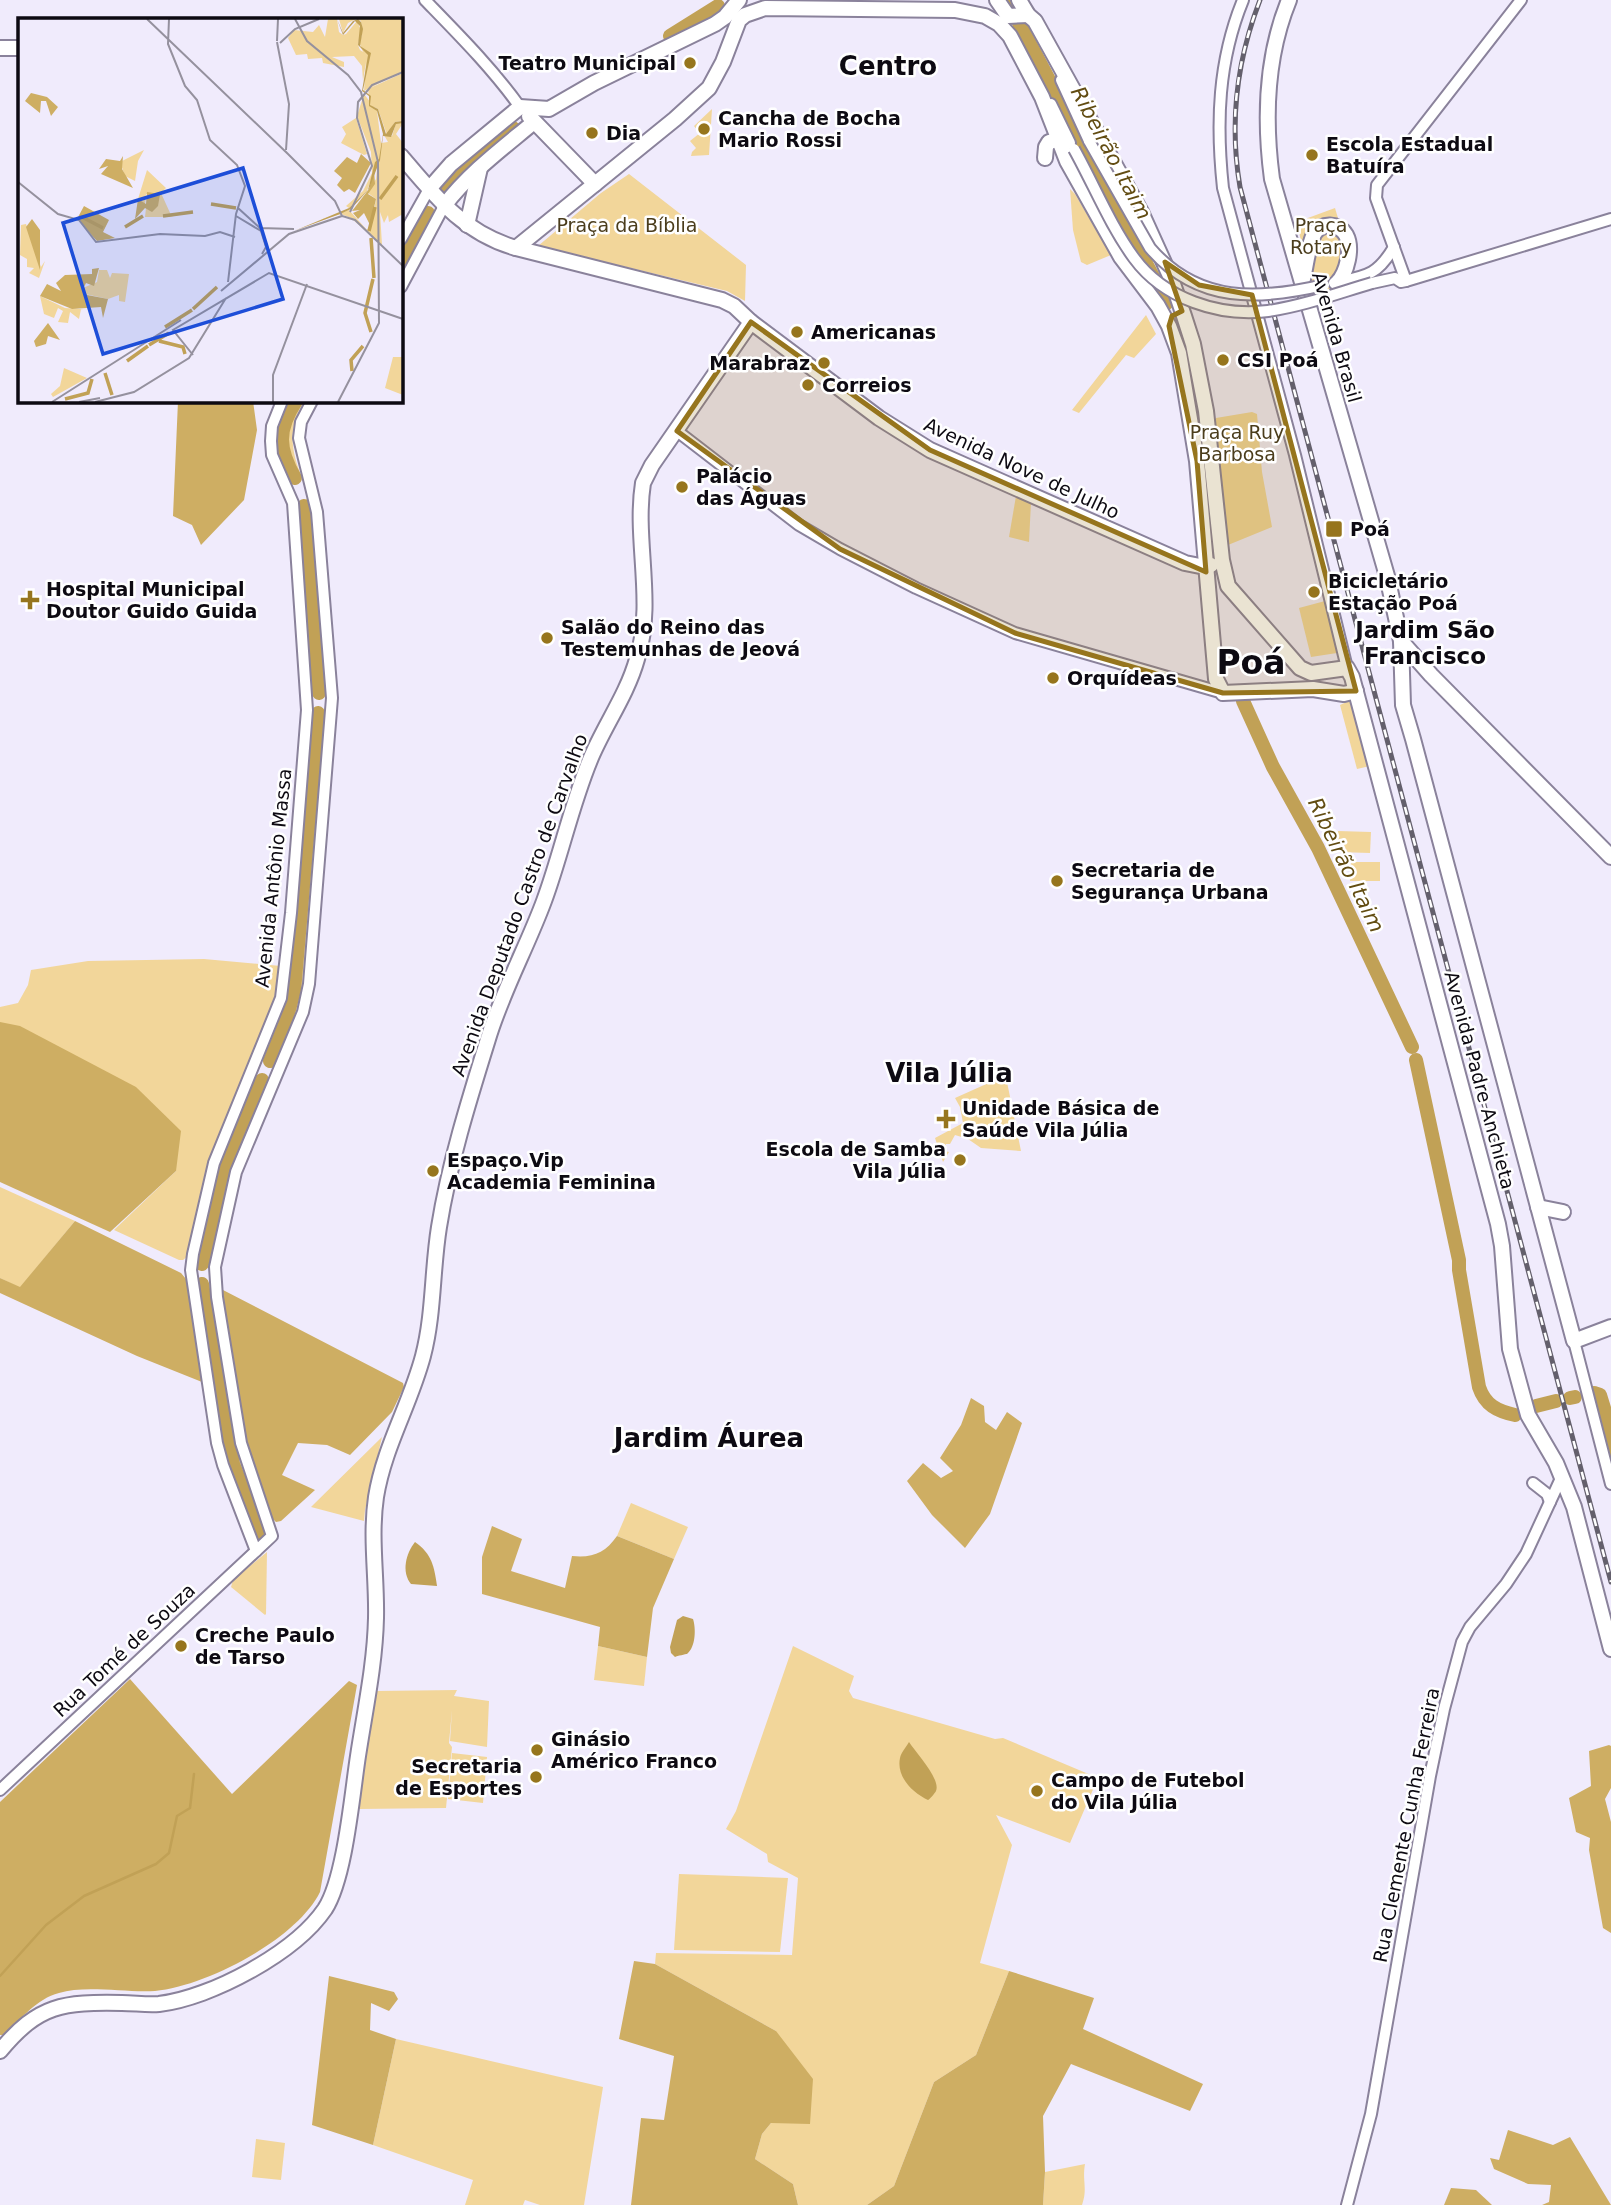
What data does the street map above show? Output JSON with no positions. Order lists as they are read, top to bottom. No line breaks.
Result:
{"streets":{"main road":["Avenida Brasil","Avenida Nove de Julho","Avenida Deputado Castro de Carvalho","Avenida Padre Anchieta"],"street":["Avenida Antônio Massa","Rua Tomé de Souza","Rua Clemente Cunha Ferreira"]},"crossings":[["Avenida Nove de Julho","Avenida Deputado Castro de Carvalho"],["Avenida Antônio Massa","Rua Tomé de Souza"],["Avenida Padre Anchieta","Rua Clemente Cunha Ferreira"]],"districts":["Centro","Jardim São Francisco","Poá","Vila Júlia","Jardim Áurea"],"water":["Ribeirão Itaim"],"parks":["Praça da Bíblia","Praça Rotary","Praça Ruy Barbosa"],"places":{"other":["Teatro Municipal","Cancha de Bocha Mario Rossi","Dia","Escola Estadual Batuíra","Americanas","CSI Poá","Marabraz","Correios","Palácio das Águas","Bicicletário Estação Poá","Salão do Reino das Testemunhas de Jeová","Orquídeas","Secretaria de Segurança Urbana","Escola de Samba Vila Júlia","Espaço.Vip Academia Feminina","Creche Paulo de Tarso","Ginásio Américo Franco","Secretaria de Esportes","Campo de Futebol do Vila Júlia"],"transit":["Poá"],"health":["Hospital Municipal Doutor Guido Guida","Unidade Básica de Saúde Vila Júlia"]}}
